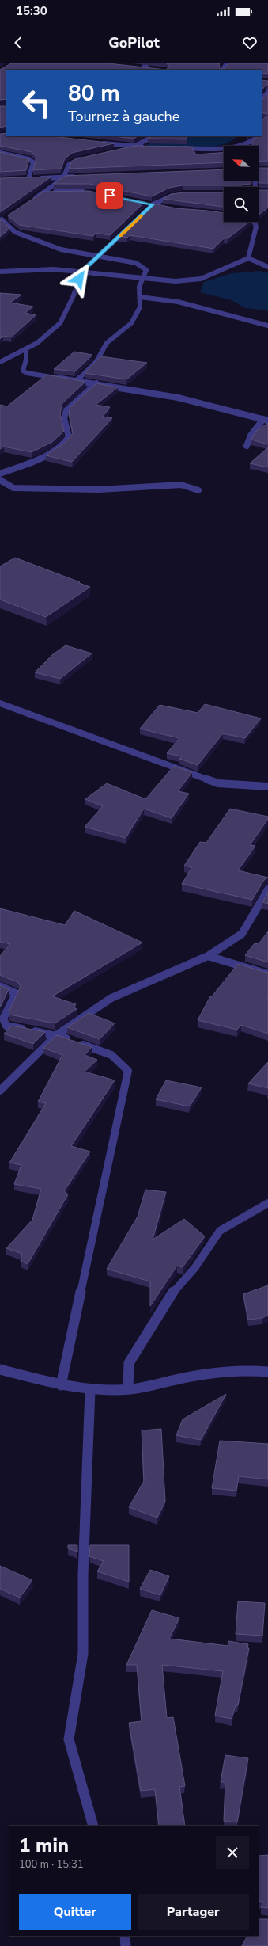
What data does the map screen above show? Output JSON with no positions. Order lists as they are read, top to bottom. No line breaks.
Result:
{"north":"top left","page":{"status":"15:30","header":"GoPilot","turn":["80 m","Tournez à gauche"],"heading":["1 min","100 m · 15:31"],"buttons":["Quitter","Partager"]}}
